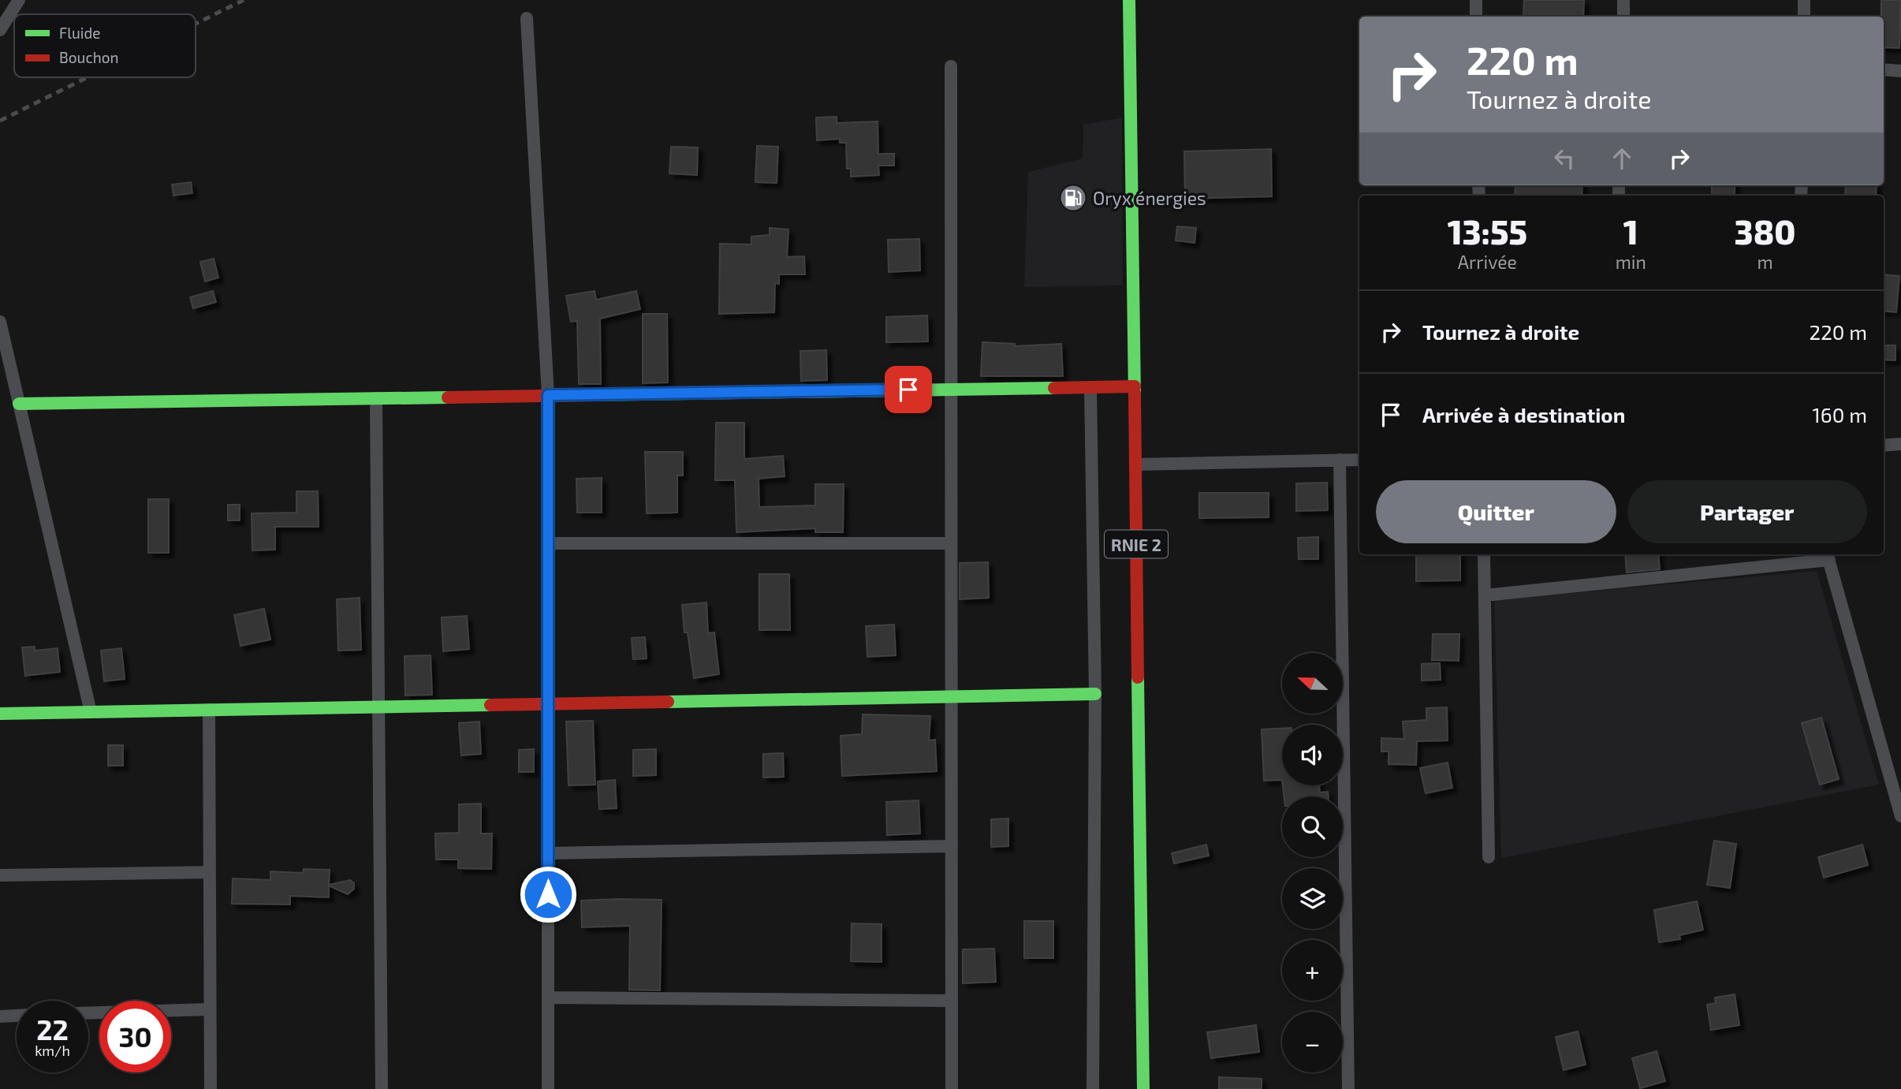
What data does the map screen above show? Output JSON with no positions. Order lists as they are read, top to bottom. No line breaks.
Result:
{"streets":{"street":["RNIE 2"]},"places":{"fuel station":["Oryx énergies"]},"legend":["Fluide","Bouchon"],"north":"left","page":{"turn":["220 m","Tournez à droite"],"eta":["13:55","Arrivée","1","min","380","m"],"list":[{"name":"Tournez à droite","value":"220 m"},{"name":"Arrivée à destination","value":"160 m"}],"buttons":["Quitter","Partager"],"map_buttons":["+","−"],"speed":"22 km/h","limit":"30"}}
